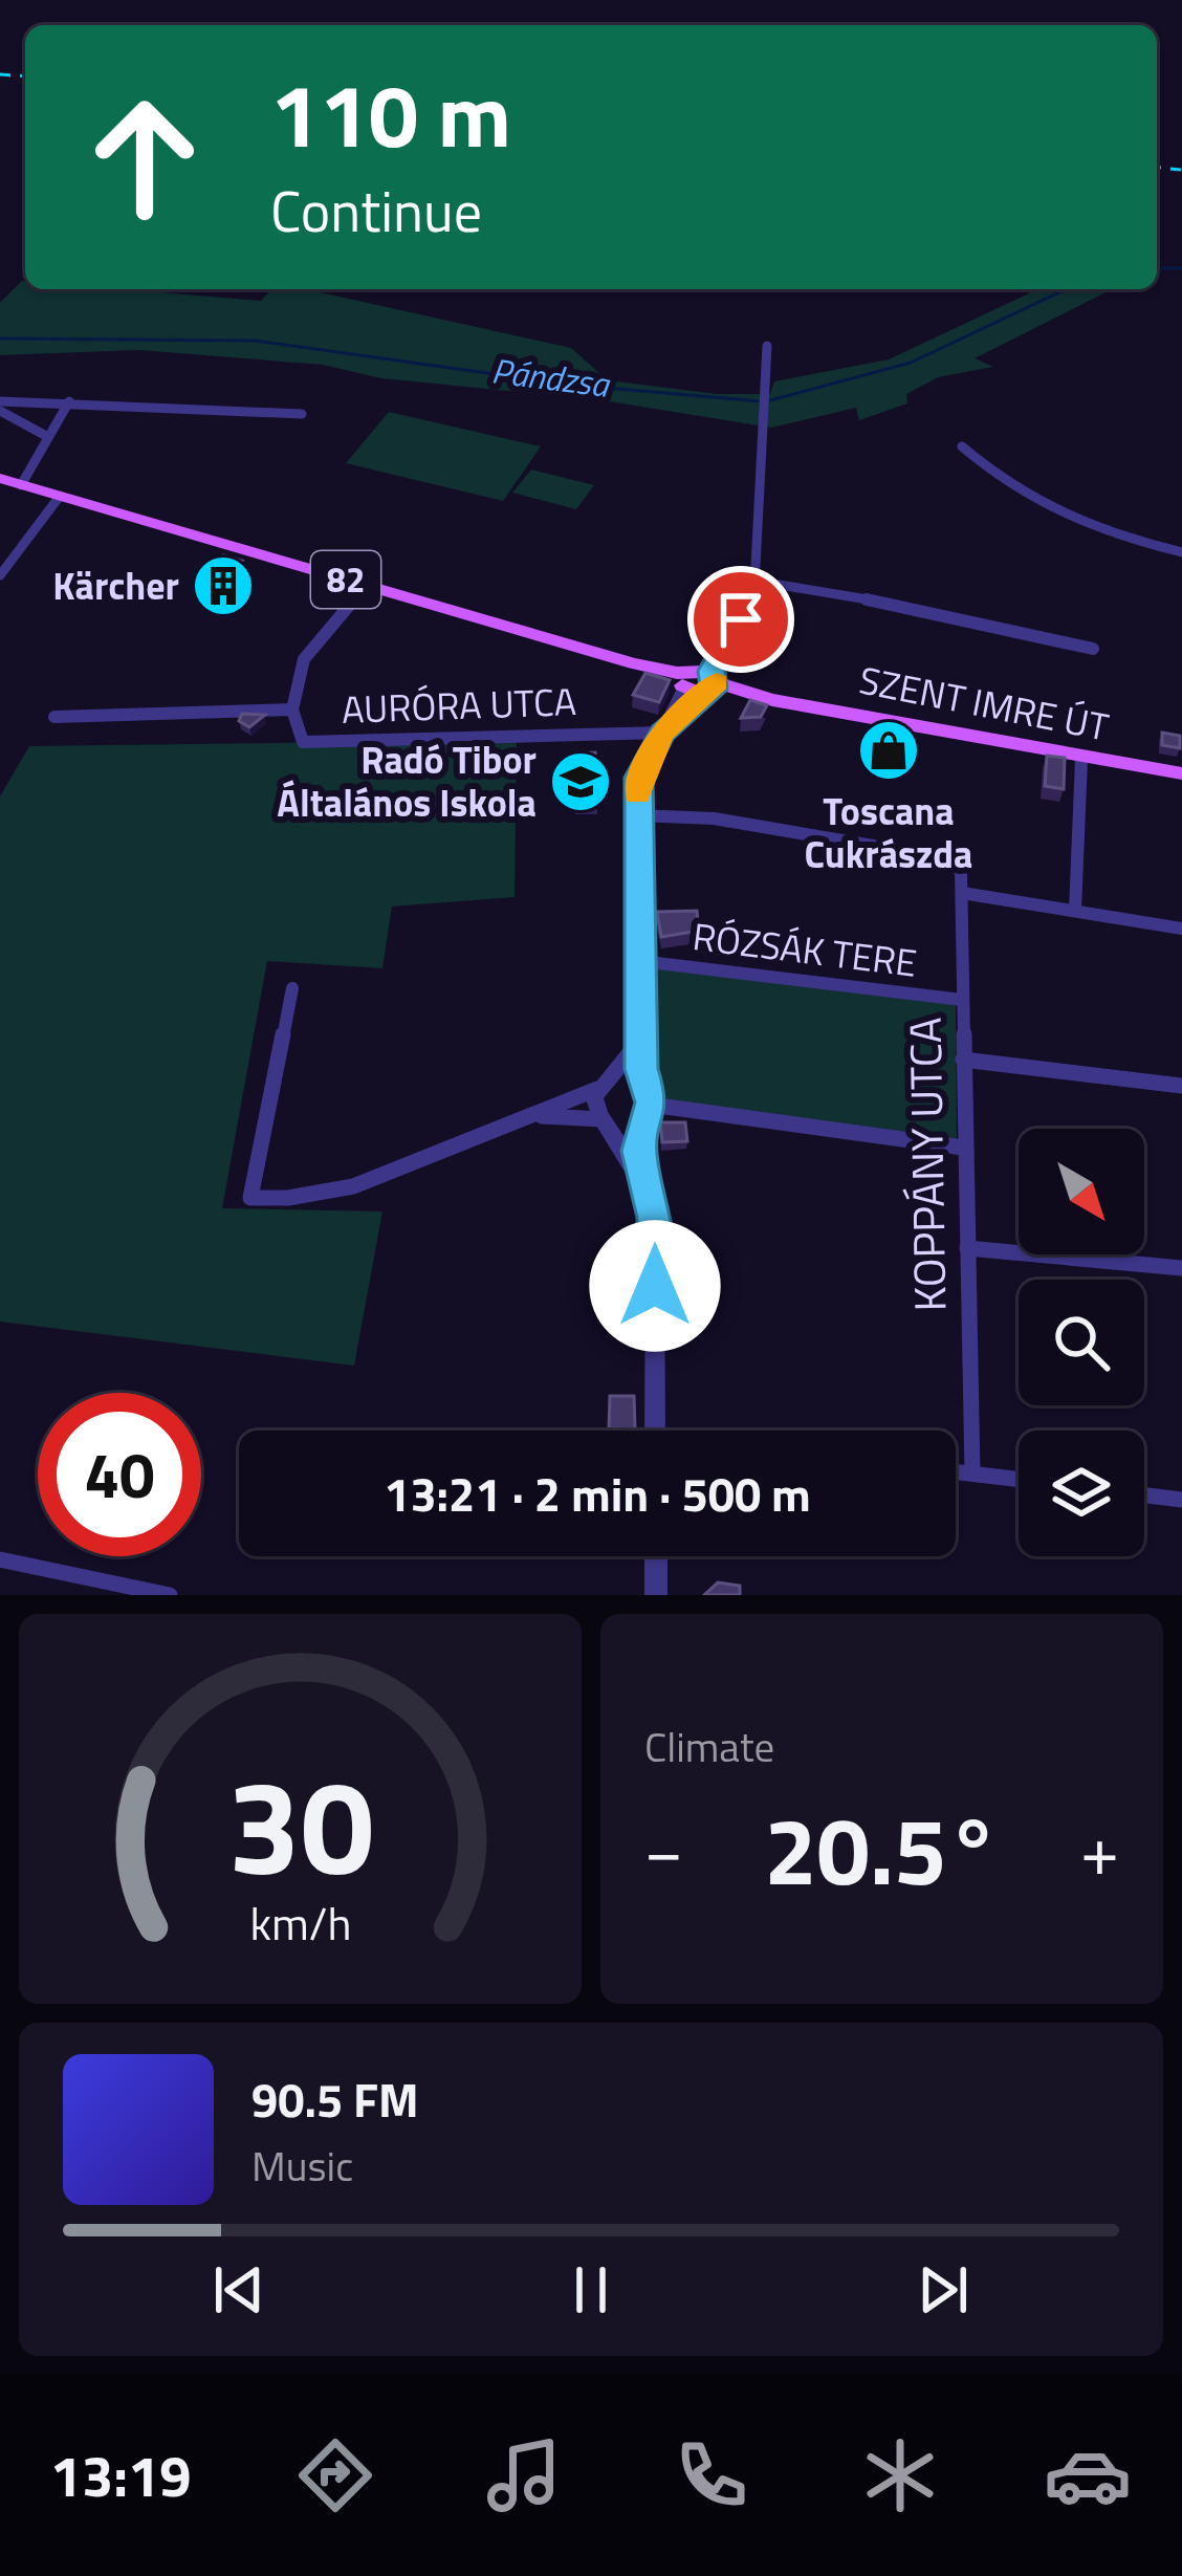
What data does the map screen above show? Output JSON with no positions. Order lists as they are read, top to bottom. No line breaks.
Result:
{"streets":{"main road":["82","SZENT IMRE ÚT"],"street":["AURÓRA UTCA","RÓZSÁK TERE","KOPPÁNY UTCA"]},"crossings":[["RÓZSÁK TERE","KOPPÁNY UTCA"]],"water":["Pándzsa"],"places":{"building":["Kärcher"],"shop":["Toscana Cukrászda"],"school or university":["Radó Tibor Általános Iskola"]},"north":"bottom right","page":{"turn":["110 m","Continue"],"limit":"40","trip":"13:21 · 2 min · 500 m","tile":"Climate","heat":["−","20.5°","+"],"song":["90.5 FM","Music"],"tabs":"13:19","gauge":["30","km/h"]}}
